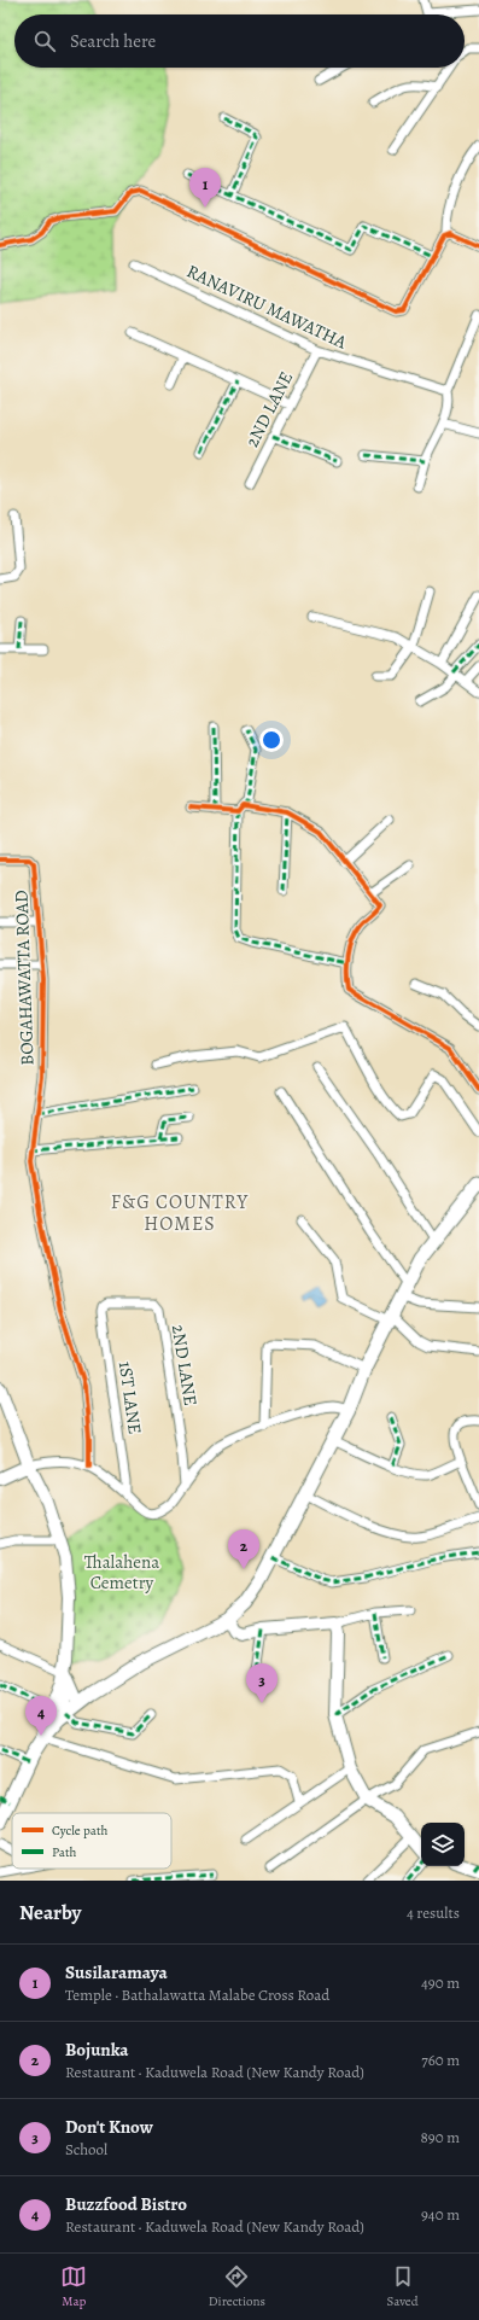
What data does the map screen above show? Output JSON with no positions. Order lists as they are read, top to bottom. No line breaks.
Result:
{"streets":{"street":["RANAVIRU MAWATHA","2ND LANE","BOGAHAWATTA ROAD","1ST LANE"]},"crossings":[["RANAVIRU MAWATHA","2ND LANE"],["2ND LANE","1ST LANE"]],"districts":["F&G COUNTRY HOMES"],"parks":["Thalahena Cemetry"],"legend":["Cycle path","Path"],"page":{"search":"Search here","pins":["1","2","3","4"],"heading":["Nearby","4 results"],"list":[{"mark":"1","name":"Susilaramaya","note":"Temple · Bathalawatta Malabe Cross Road","value":"490 m"},{"mark":"2","name":"Bojunka","note":"Restaurant · Kaduwela Road (New Kandy Road)","value":"760 m"},{"mark":"3","name":"Don't Know","note":"School","value":"890 m"},{"mark":"4","name":"Buzzfood Bistro","note":"Restaurant · Kaduwela Road (New Kandy Road)","value":"940 m"}],"nav":["Map","Directions","Saved"]}}
